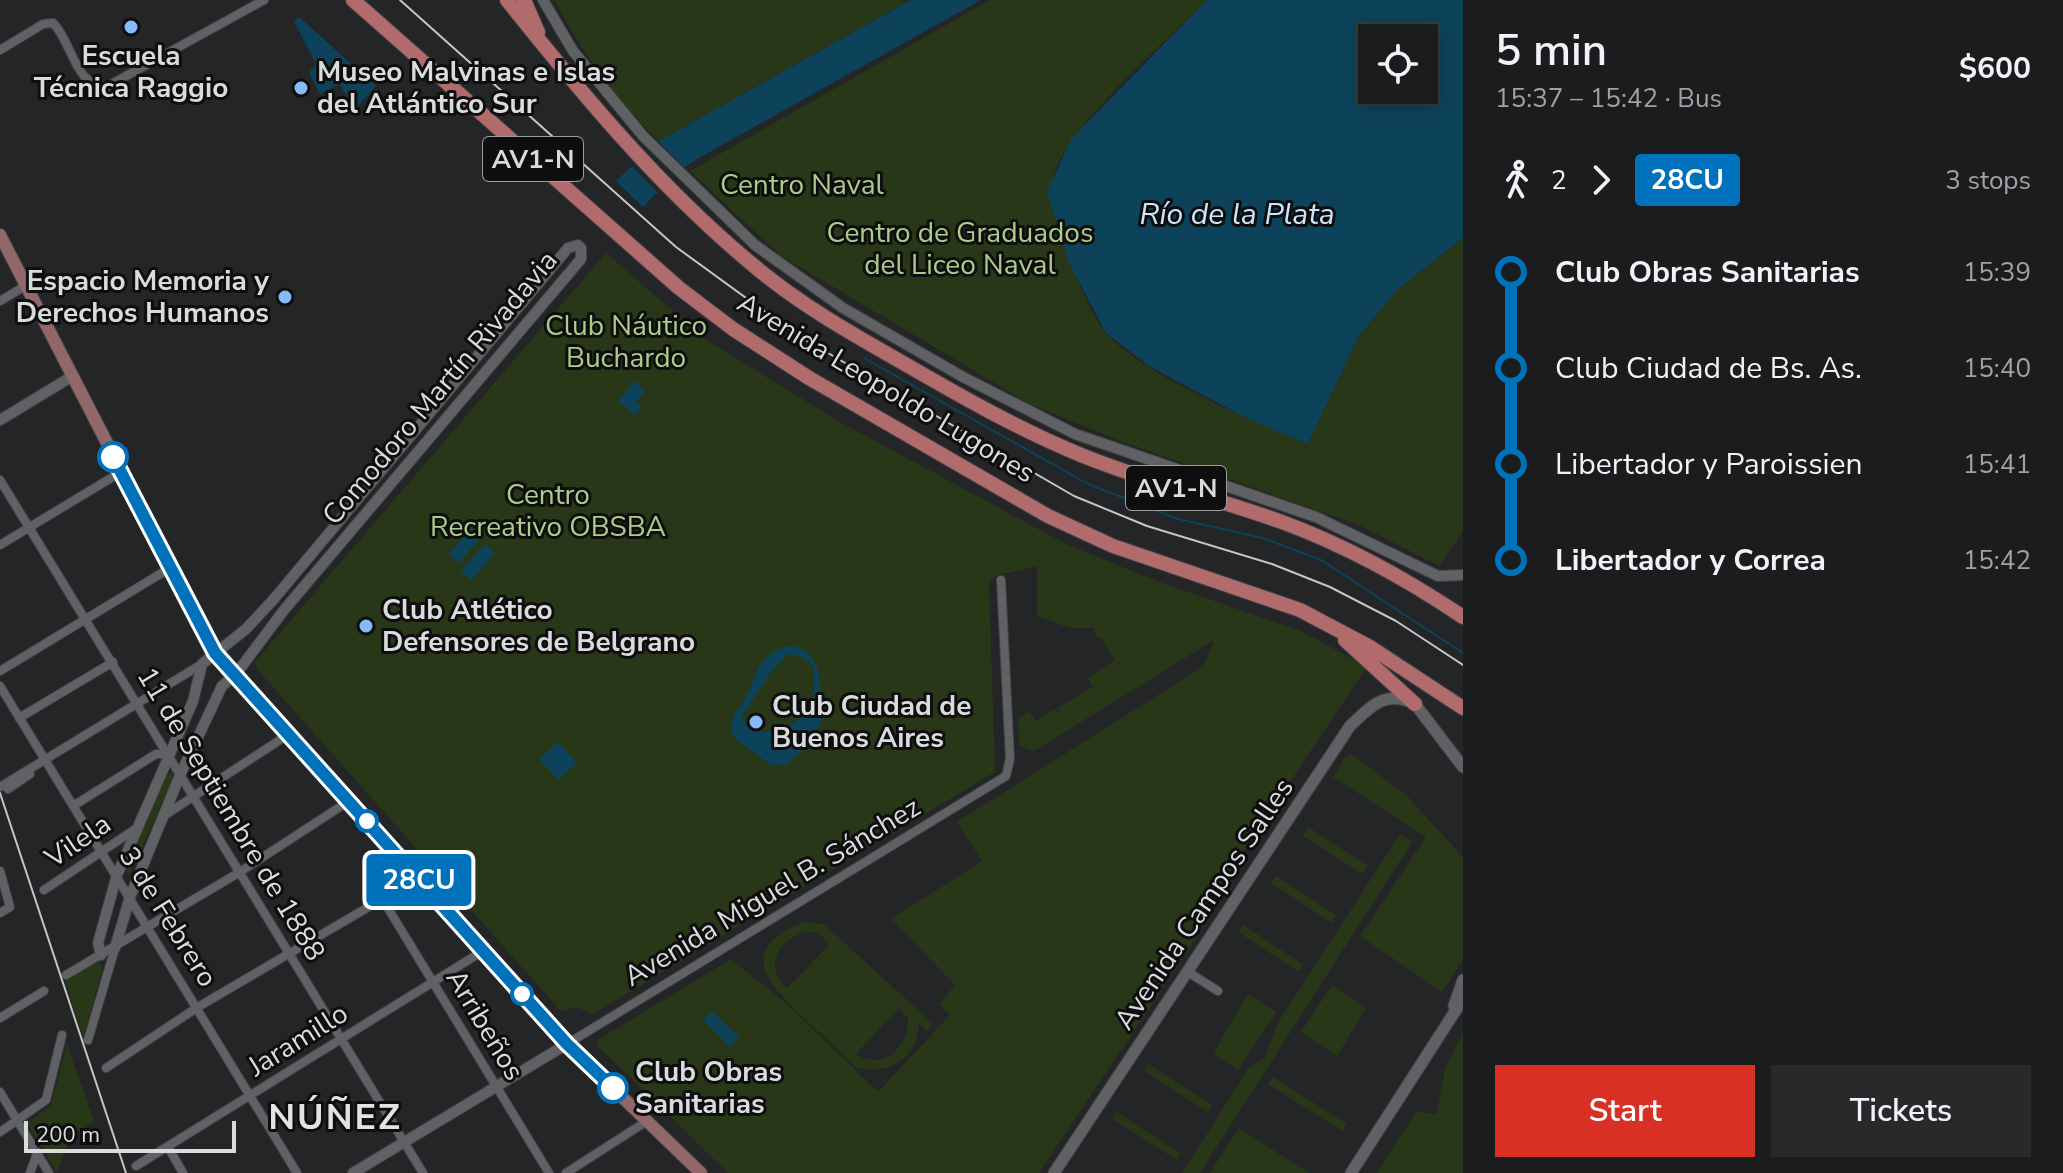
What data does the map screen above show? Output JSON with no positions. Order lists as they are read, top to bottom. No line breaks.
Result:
{"streets":{"highway":["AV1-N","Avenida Leopoldo Lugones"],"main road":["Avenida Campos Salles"],"street":["Comodoro Martín Rivadavia","11 de Septiembre de 1888","Vilela","Avenida Miguel B. Sánchez","3 de Febrero","Arribeños","Jaramillo"]},"crossings":[["Comodoro Martín Rivadavia","11 de Septiembre de 1888"],["Comodoro Martín Rivadavia","3 de Febrero"],["11 de Septiembre de 1888","Jaramillo"],["Vilela","3 de Febrero"],["3 de Febrero","Jaramillo"],["Arribeños","Jaramillo"]],"districts":["NÚÑEZ"],"water":["Río de la Plata"],"parks":["Centro Naval","Centro de Graduados del Liceo Naval","Club Náutico Buchardo","Centro Recreativo OBSBA"],"places":["Escuela Técnica Raggio","Museo Malvinas e Islas del Atlántico Sur","Espacio Memoria y Derechos Humanos","Club Atlético Defensores de Belgrano","Club Ciudad de Buenos Aires","Club Obras Sanitarias"],"lines":["bus line 28CU"],"scale_bar":"200 m","page":{"on_map":"28CU","heading":["5 min","15:37 – 15:42 · Bus","$600"],"legs":["2","28CU","3 stops"],"list":[{"name":"Club Obras Sanitarias","value":"15:39"},{"name":"Club Ciudad de Bs. As.","value":"15:40"},{"name":"Libertador y Paroissien","value":"15:41"},{"name":"Libertador y Correa","value":"15:42"}],"buttons":["Start","Tickets"],"scale":"200 m"}}
